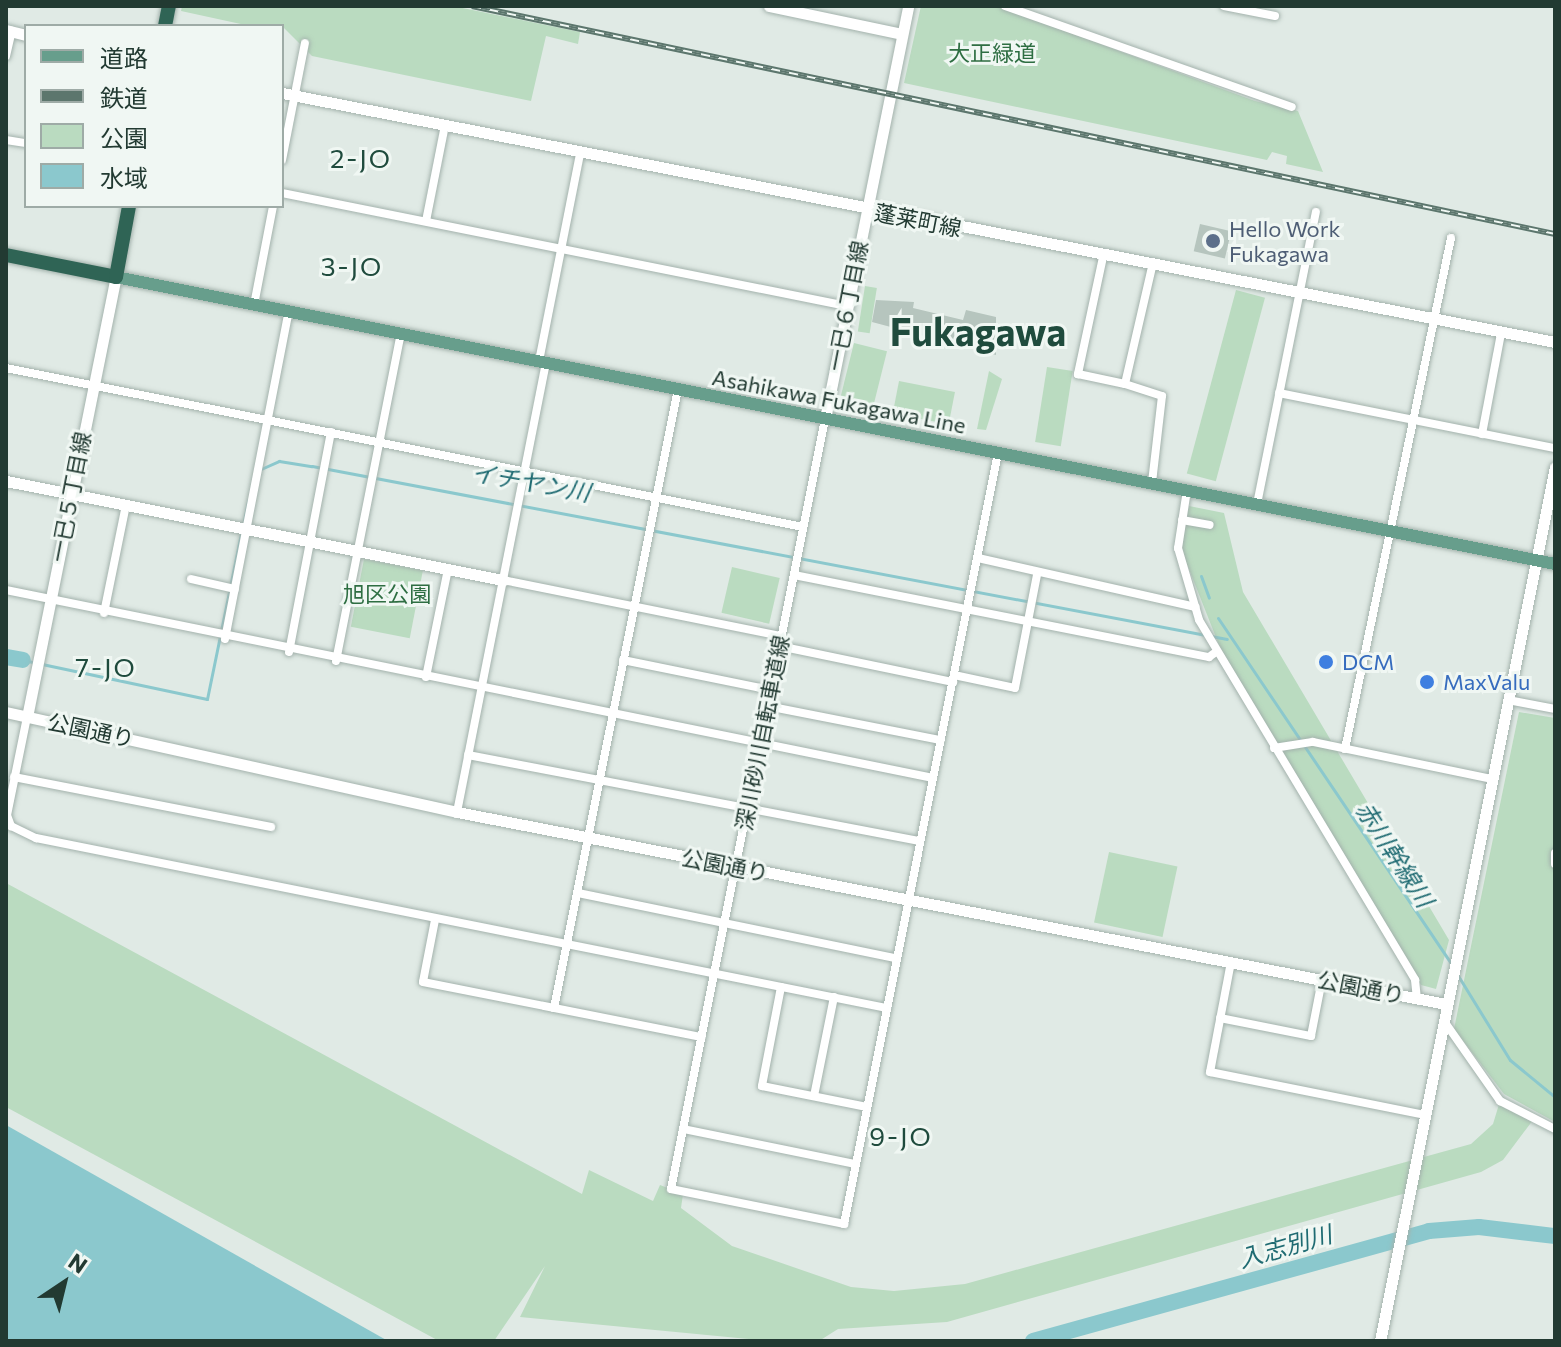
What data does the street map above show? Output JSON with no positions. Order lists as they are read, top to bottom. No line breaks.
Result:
{"streets":{"main road":["Asahikawa Fukagawa Line"],"street":["蓬莱町線","一已６丁目線","一已５丁目線","公園通り","深川砂川自転車道線"]},"crossings":[["蓬莱町線","一已６丁目線"],["一已６丁目線","Asahikawa Fukagawa Line"],["一已６丁目線","深川砂川自転車道線"],["Asahikawa Fukagawa Line","一已５丁目線"],["Asahikawa Fukagawa Line","深川砂川自転車道線"],["一已５丁目線","公園通り"],["公園通り","深川砂川自転車道線"]],"districts":["2-JO","3-JO","Fukagawa","7-JO","9-JO"],"water":["イチヤン川","赤川幹線川","入志別川"],"parks":["大正緑道","旭区公園"],"places":["Hello Work Fukagawa","DCM","MaxValu"],"legend":["道路","鉄道","公園","水域"],"north":"top right"}
